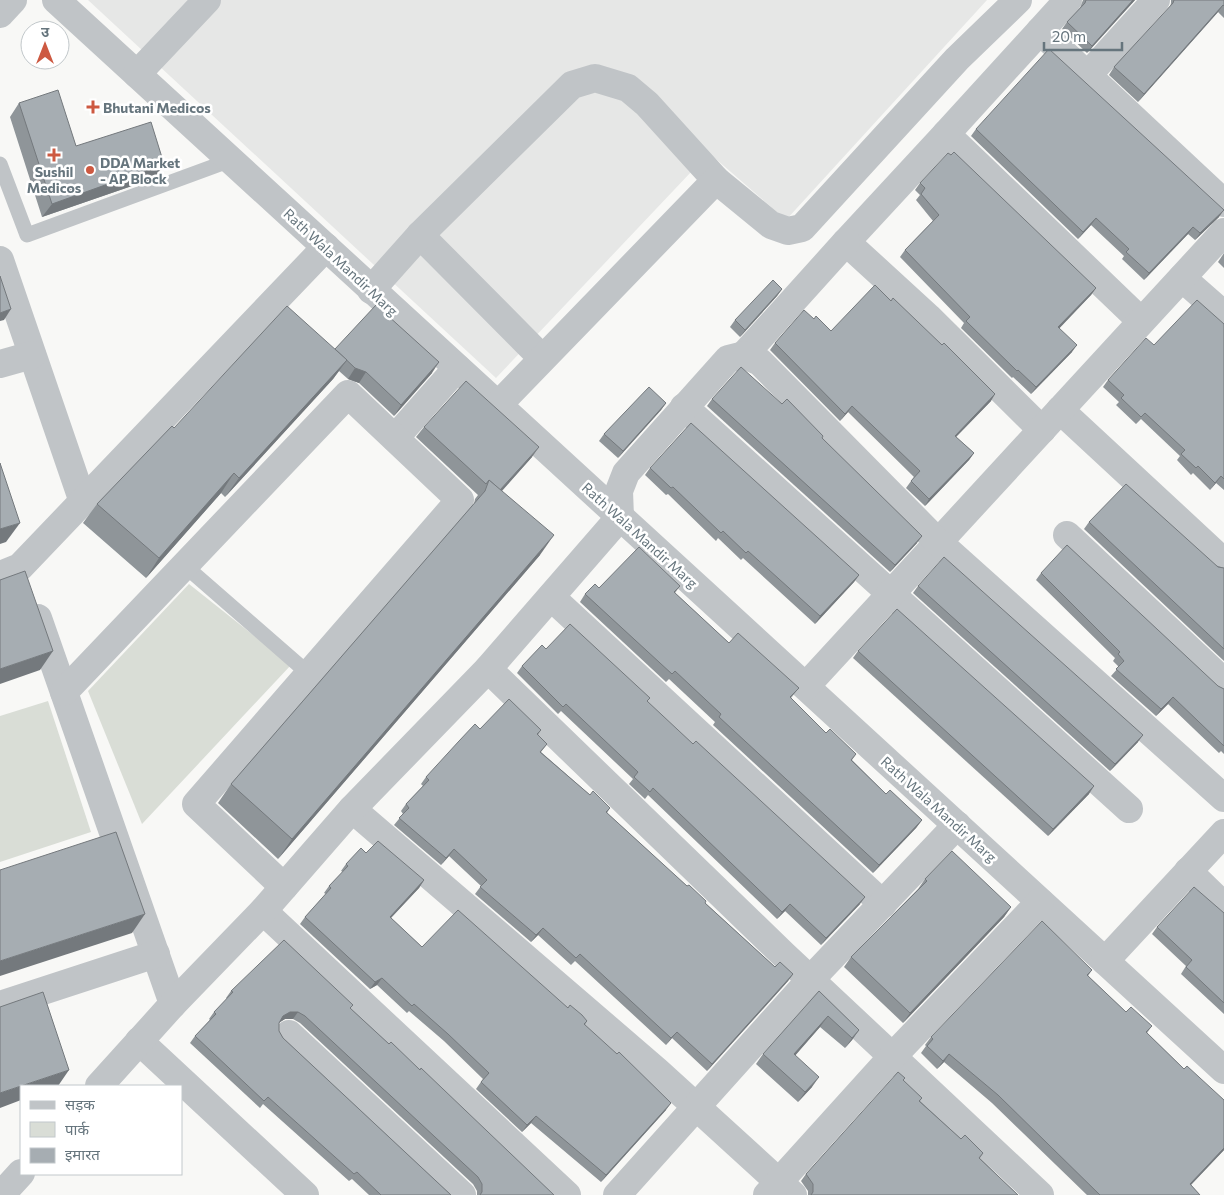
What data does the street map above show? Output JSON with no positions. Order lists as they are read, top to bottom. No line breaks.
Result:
{"streets":{"street":["Rath Wala Mandir Marg"]},"places":{"health":["Bhutani Medicos","Sushil Medicos"],"other":["DDA Market - AP Block"]},"legend":["सड़क","पार्क","इमारत"],"scale_bar":"20 m","north":"top"}
